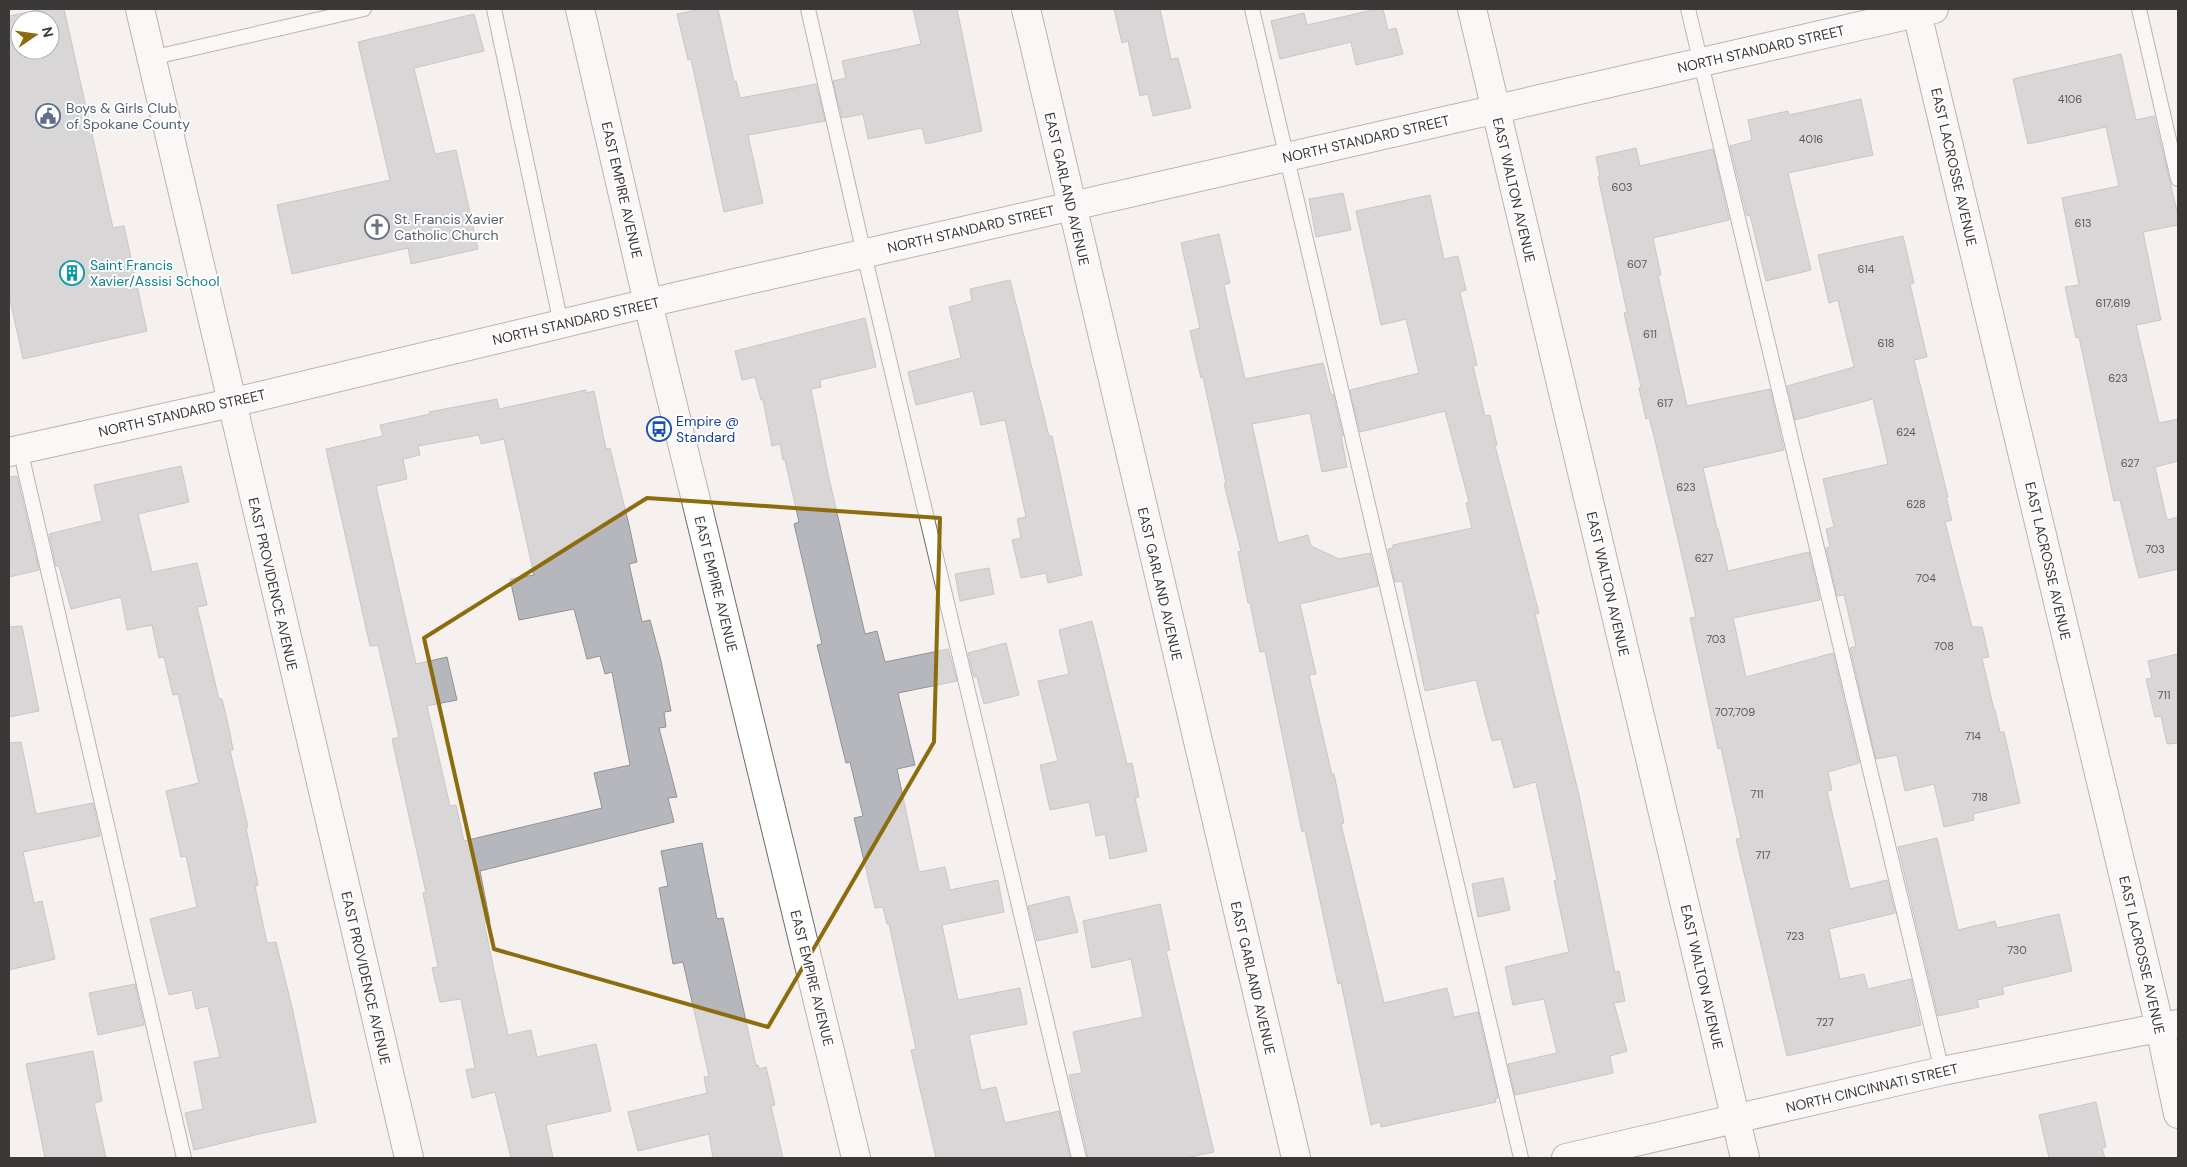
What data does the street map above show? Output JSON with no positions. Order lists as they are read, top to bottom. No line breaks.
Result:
{"streets":{"street":["NORTH STANDARD STREET","EAST LACROSSE AVENUE","EAST GARLAND AVENUE","EAST EMPIRE AVENUE","EAST WALTON AVENUE","EAST PROVIDENCE AVENUE","NORTH CINCINNATI STREET"]},"crossings":[["NORTH STANDARD STREET","EAST LACROSSE AVENUE"],["NORTH STANDARD STREET","EAST GARLAND AVENUE"],["NORTH STANDARD STREET","EAST EMPIRE AVENUE"],["NORTH STANDARD STREET","EAST WALTON AVENUE"],["NORTH STANDARD STREET","EAST PROVIDENCE AVENUE"],["EAST LACROSSE AVENUE","NORTH CINCINNATI STREET"],["EAST WALTON AVENUE","NORTH CINCINNATI STREET"]],"places":{"public building":["Boys & Girls Club of Spokane County"],"church":["St. Francis Xavier Catholic Church"],"building":["Saint Francis Xavier/Assisi School"],"bus stop":["Empire @ Standard"]},"house_numbers":["4106","4016","603","613","607","614","617,619","611","618","623","617","624","627","623","628","703","627","704","703","708","711","707,709","714","711","718","717","723","730","727"],"north":"right"}
